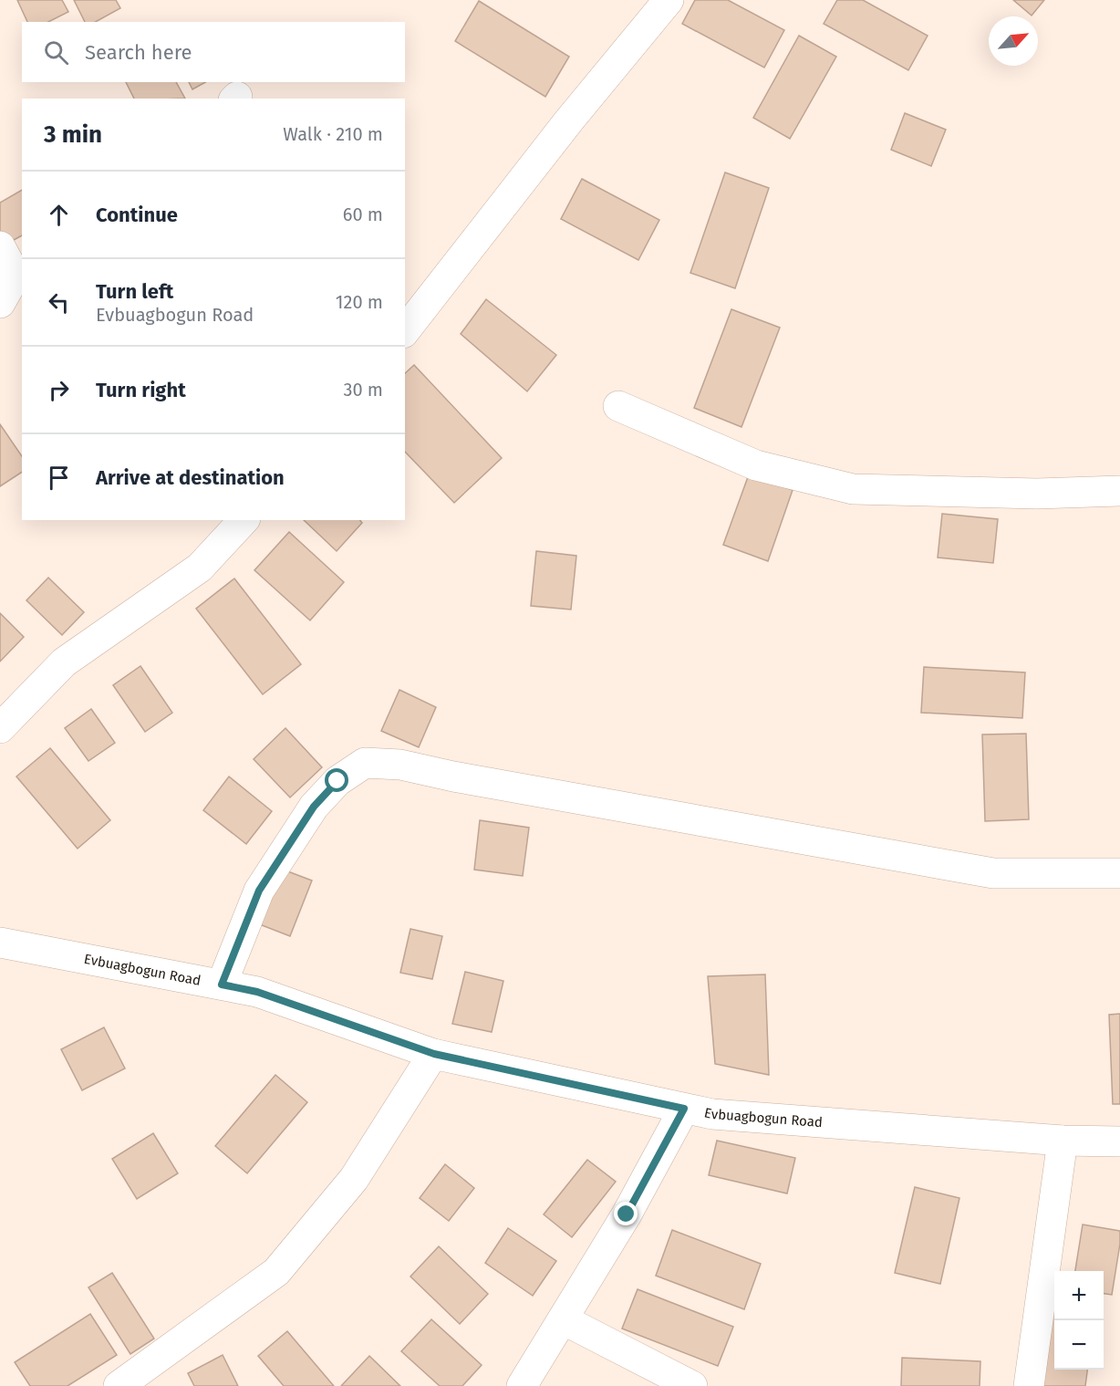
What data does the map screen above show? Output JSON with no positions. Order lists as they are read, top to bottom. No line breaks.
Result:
{"streets":{"street":["Evbuagbogun Road"]},"north":"top right","page":{"search":"Search here","heading":["3 min","Walk · 210 m"],"list":[["Continue","60 m"],["Turn left","Evbuagbogun Road","120 m"],["Turn right","30 m"],"Arrive at destination"],"map_buttons":["+","−"]}}
